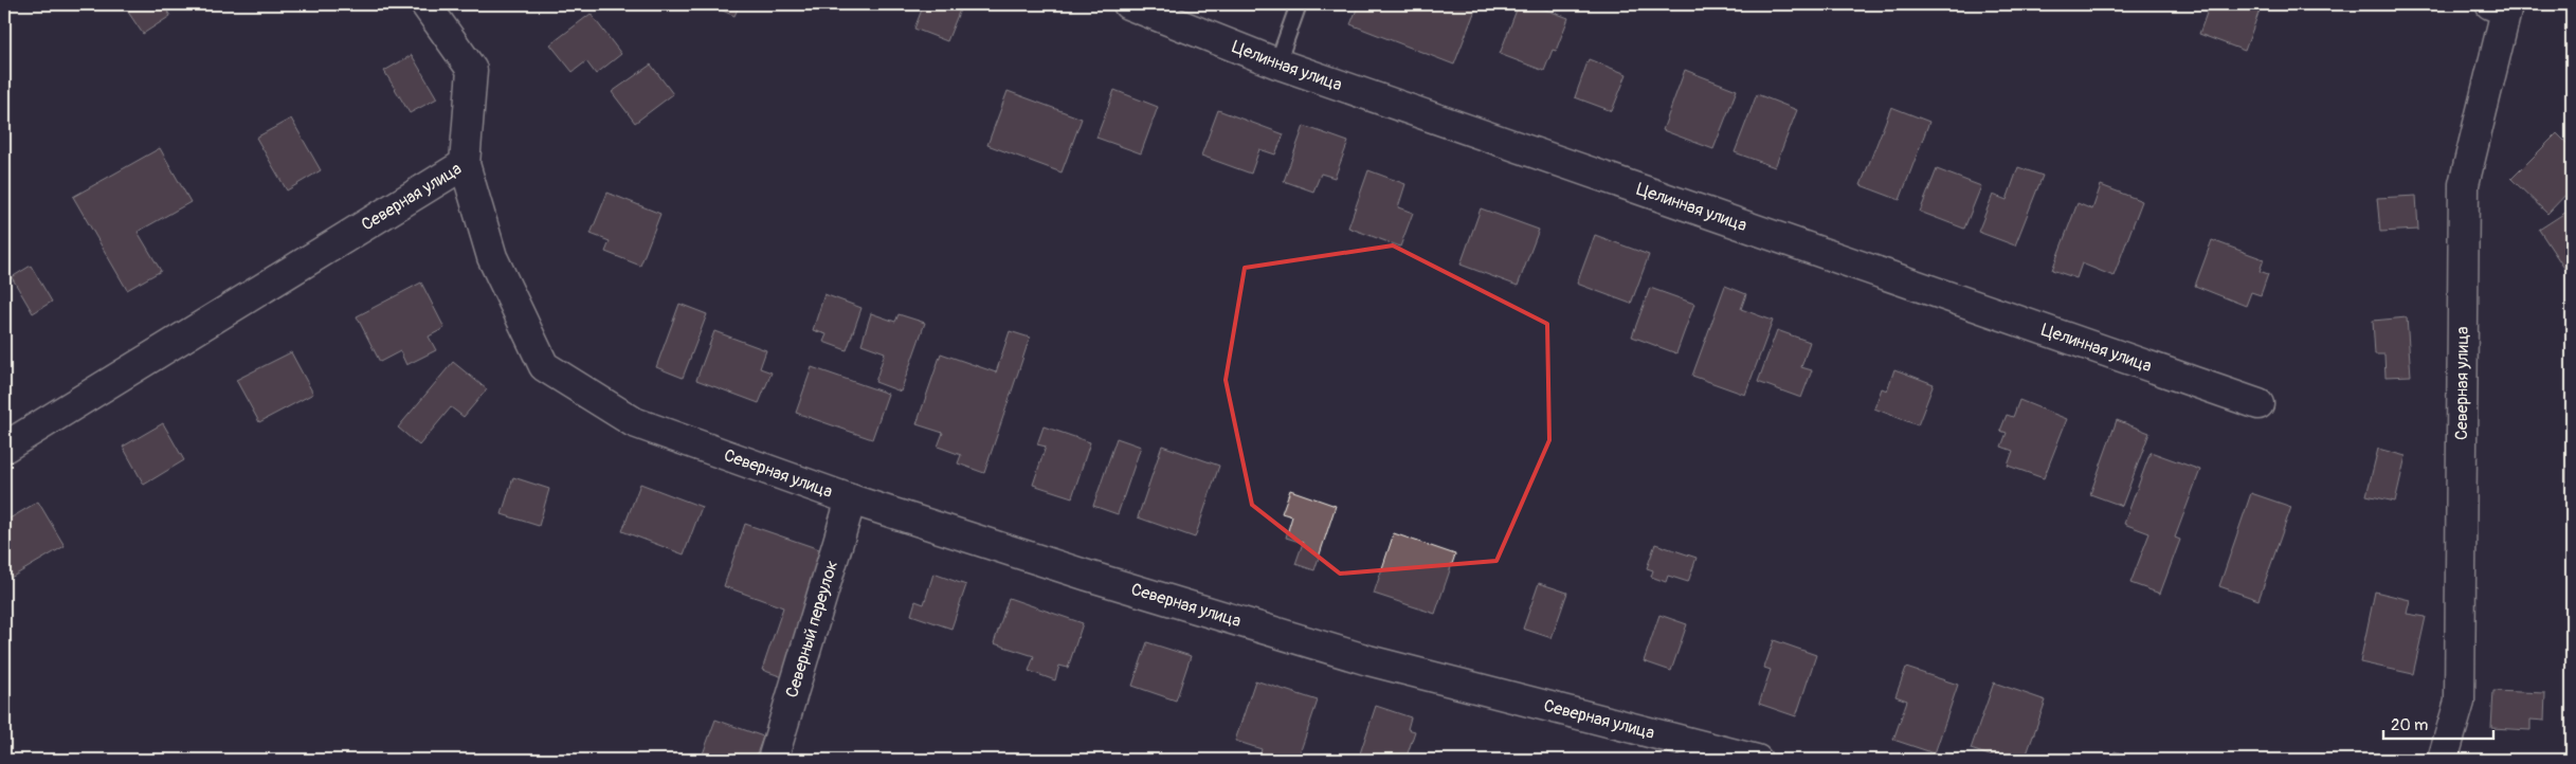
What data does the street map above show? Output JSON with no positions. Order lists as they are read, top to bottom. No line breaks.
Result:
{"streets":{"street":["Целинная улица","Северная улица","Северный переулок"]},"crossings":[["Северная улица","Северный переулок"]],"scale_bar":"20 m"}
